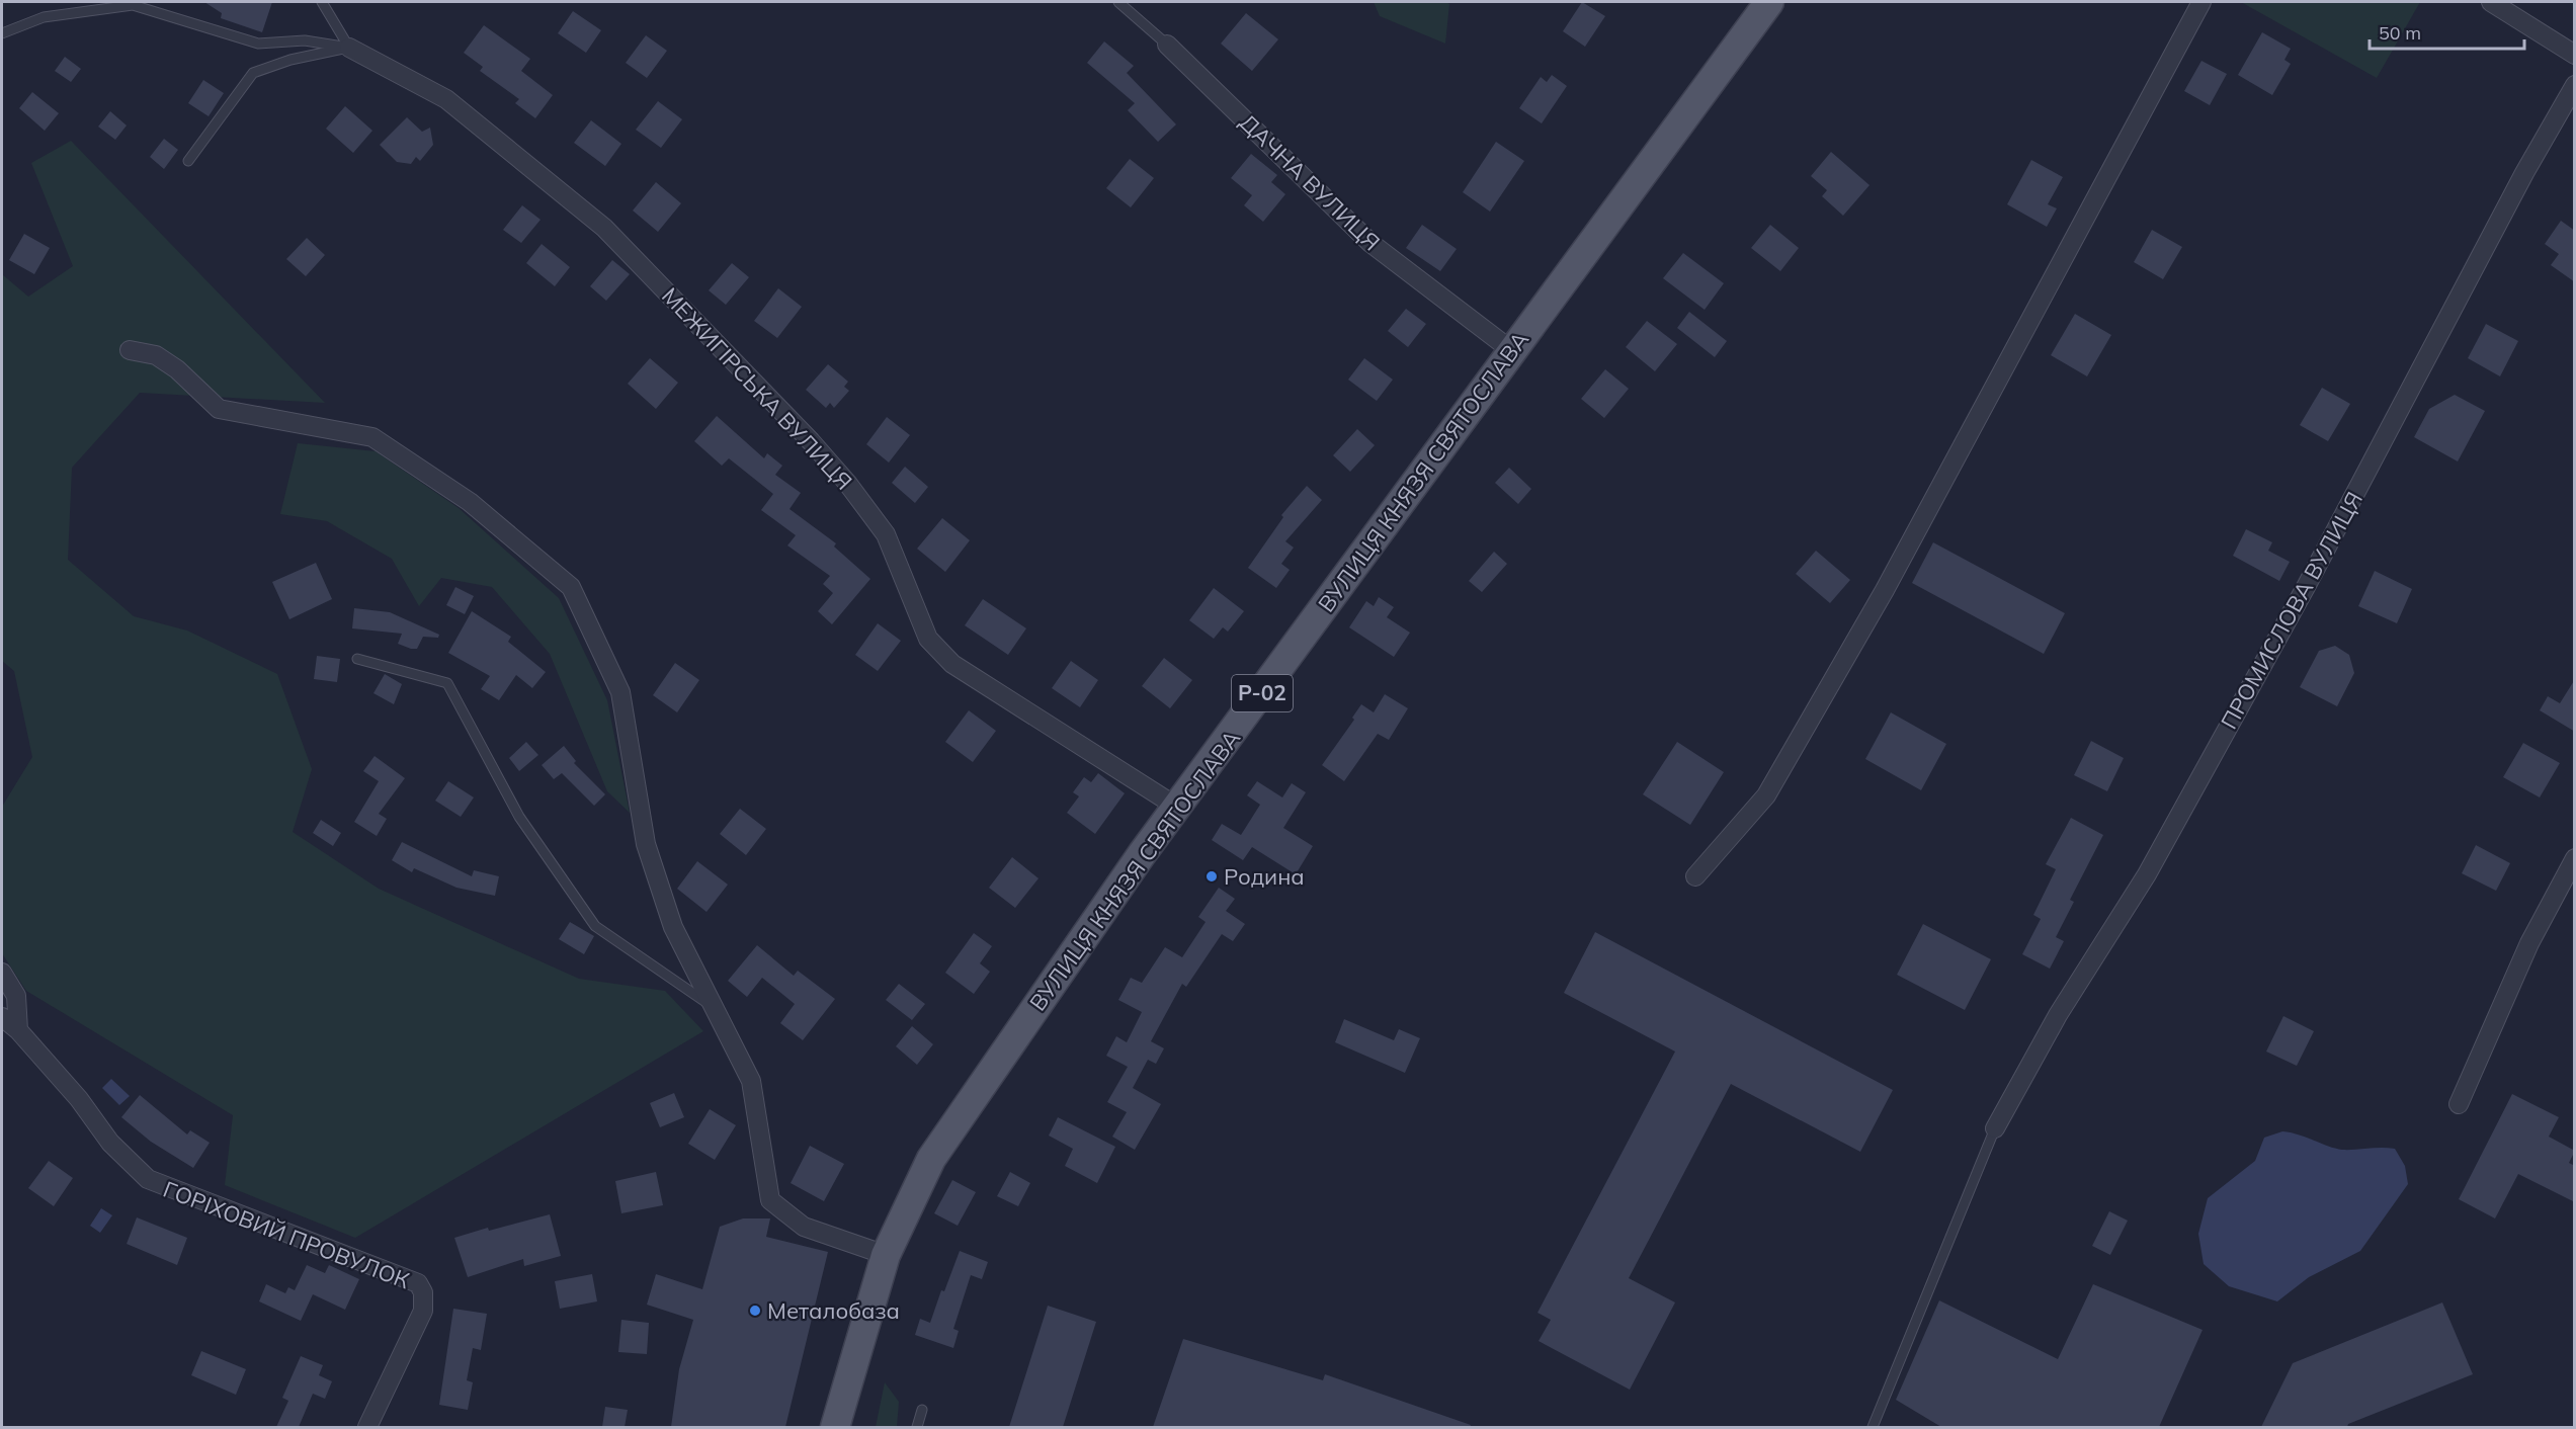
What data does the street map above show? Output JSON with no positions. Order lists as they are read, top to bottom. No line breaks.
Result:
{"streets":{"main road":["ВУЛИЦЯ КНЯЗЯ СВЯТОСЛАВА","Р-02"],"street":["ДАЧНА ВУЛИЦЯ","МЕЖИГІРСЬКА ВУЛИЦЯ","ПРОМИСЛОВА ВУЛИЦЯ","ГОРІХОВИЙ ПРОВУЛОК"]},"crossings":[["ДАЧНА ВУЛИЦЯ","ВУЛИЦЯ КНЯЗЯ СВЯТОСЛАВА"],["МЕЖИГІРСЬКА ВУЛИЦЯ","ВУЛИЦЯ КНЯЗЯ СВЯТОСЛАВА"]],"places":["Родина","Металобаза"],"scale_bar":"50 m"}
